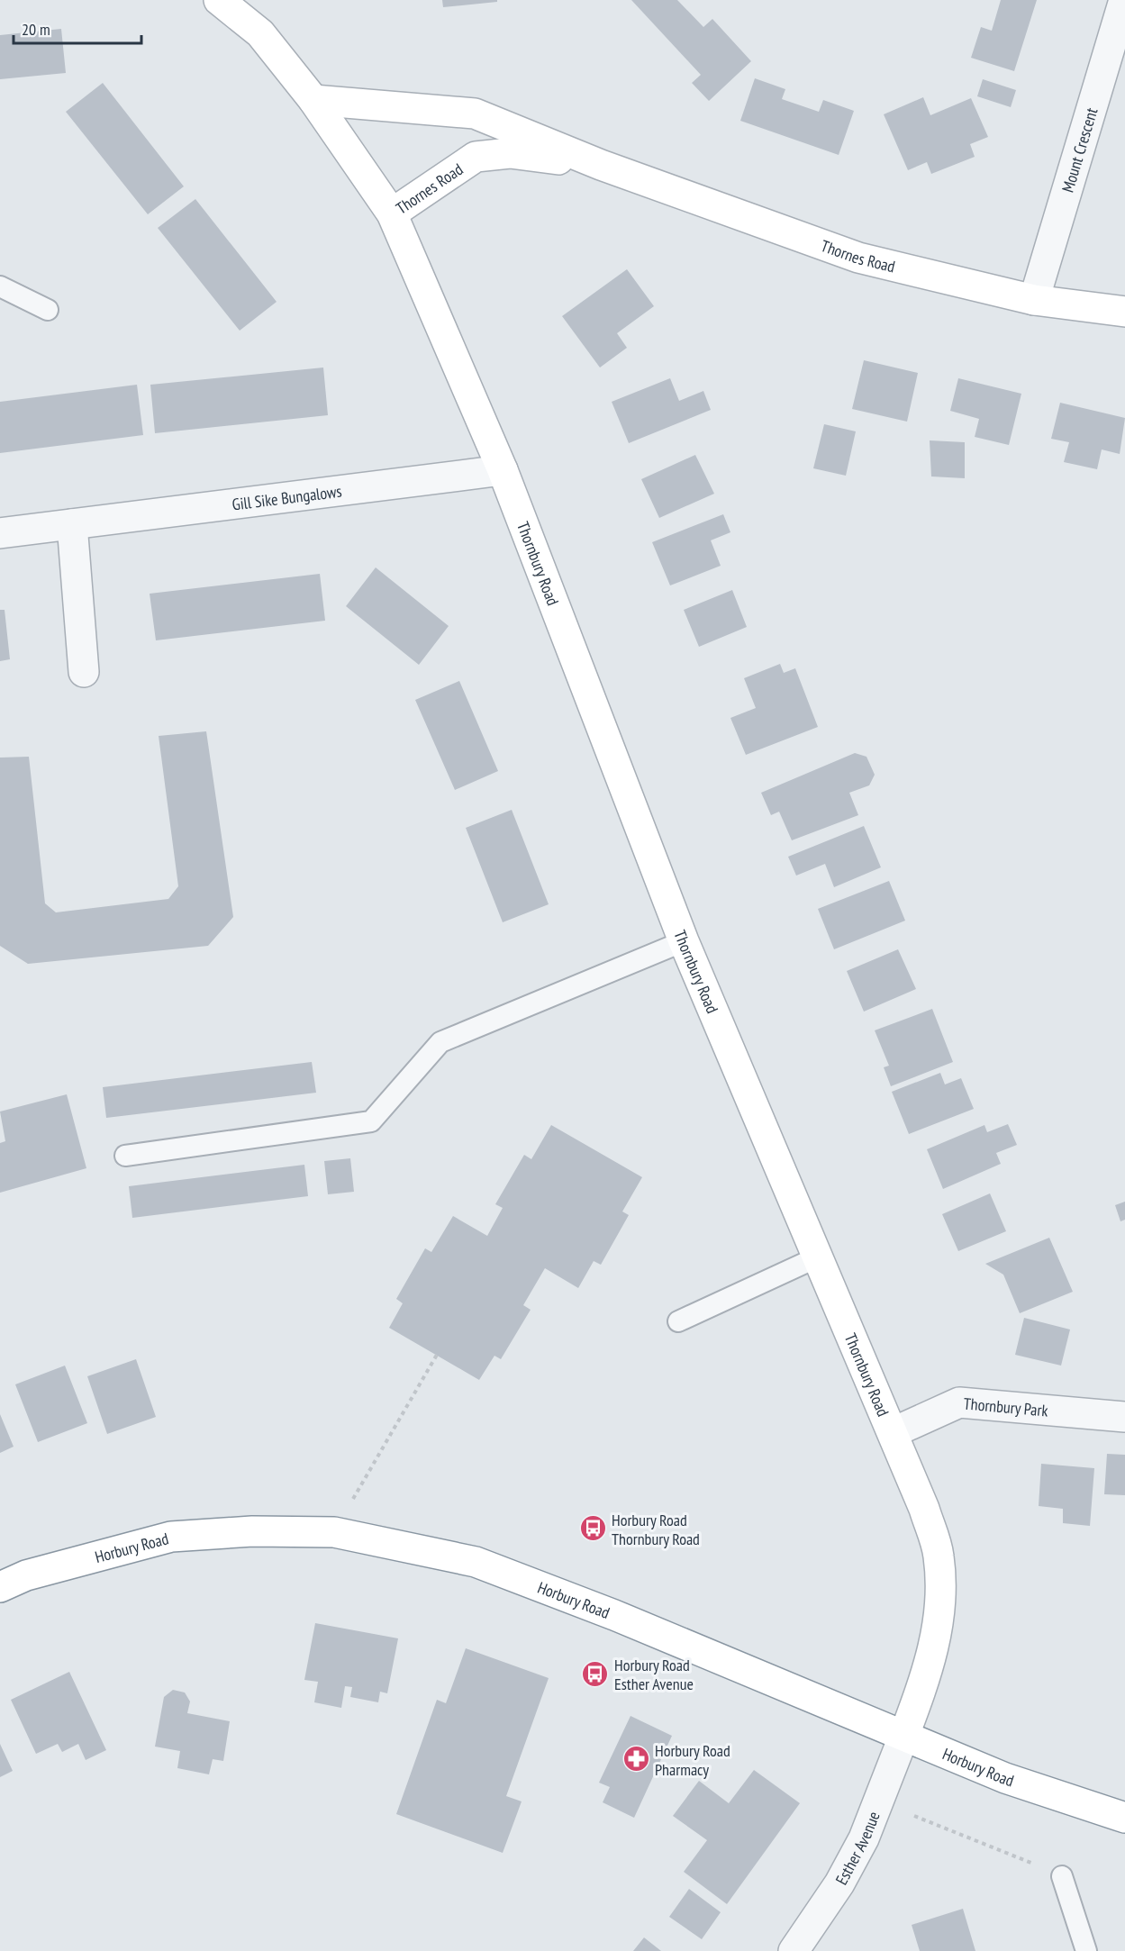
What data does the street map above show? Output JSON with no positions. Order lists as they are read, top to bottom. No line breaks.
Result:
{"streets":{"main road":["Thornes Road","Thornbury Road","Horbury Road"],"street":["Mount Crescent","Gill Sike Bungalows","Thornbury Park","Esther Avenue"]},"crossings":[["Mount Crescent","Thornes Road"],["Thornes Road","Thornbury Road"],["Gill Sike Bungalows","Thornbury Road"],["Thornbury Road","Thornbury Park"],["Thornbury Road","Horbury Road"],["Thornbury Road","Esther Avenue"],["Horbury Road","Esther Avenue"]],"places":{"bus stop":["Horbury Road Thornbury Road","Horbury Road Esther Avenue"],"pharmacy":["Horbury Road Pharmacy"]},"scale_bar":"20 m"}
